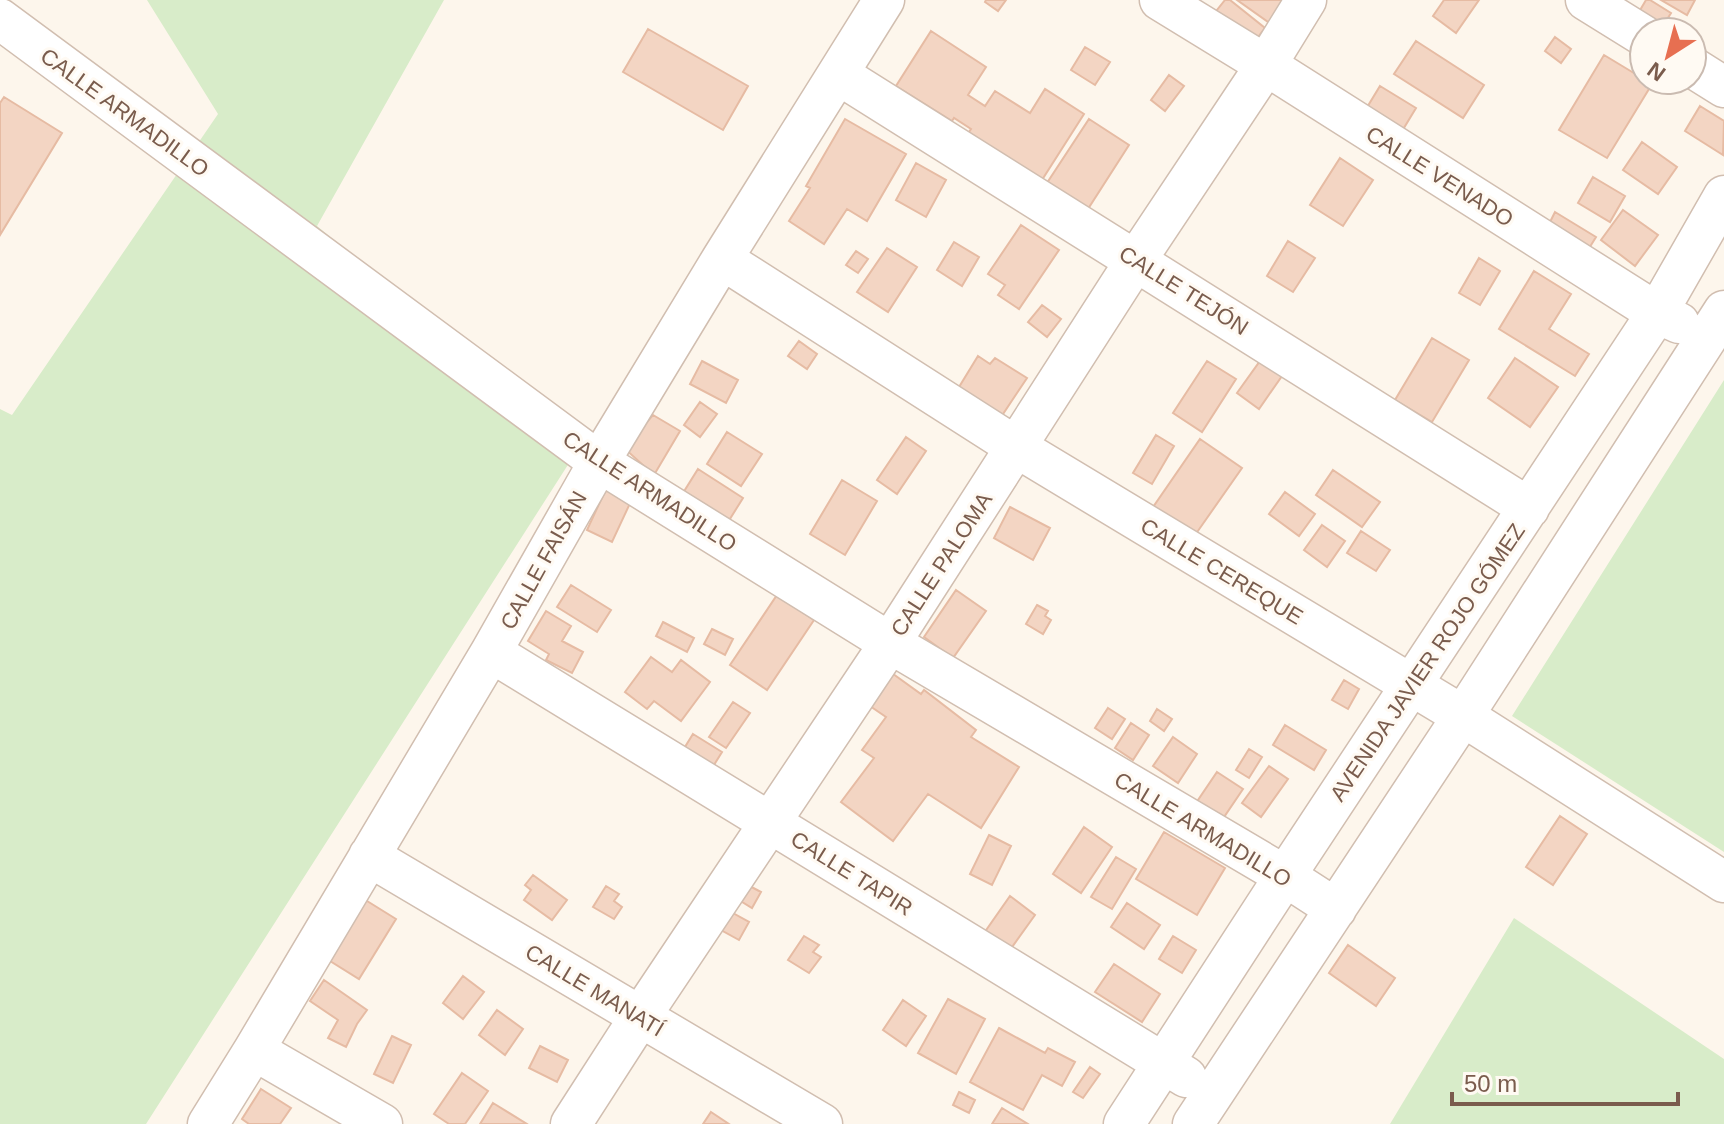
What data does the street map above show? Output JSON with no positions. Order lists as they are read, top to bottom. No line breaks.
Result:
{"streets":{"street":["CALLE ARMADILLO","CALLE VENADO","CALLE TEJÓN","CALLE FAISÁN","CALLE PALOMA","CALLE CEREQUE","AVENIDA JAVIER ROJO GÓMEZ","CALLE TAPIR","CALLE MANATÍ"]},"crossings":[["CALLE ARMADILLO","CALLE FAISÁN"],["CALLE ARMADILLO","CALLE PALOMA"],["CALLE ARMADILLO","AVENIDA JAVIER ROJO GÓMEZ"],["CALLE VENADO","CALLE PALOMA"],["CALLE VENADO","AVENIDA JAVIER ROJO GÓMEZ"],["CALLE TEJÓN","CALLE FAISÁN"],["CALLE TEJÓN","CALLE PALOMA"],["CALLE TEJÓN","AVENIDA JAVIER ROJO GÓMEZ"],["CALLE FAISÁN","CALLE CEREQUE"],["CALLE FAISÁN","CALLE TAPIR"],["CALLE FAISÁN","CALLE MANATÍ"],["CALLE PALOMA","CALLE CEREQUE"],["CALLE PALOMA","CALLE TAPIR"],["CALLE PALOMA","CALLE MANATÍ"],["CALLE CEREQUE","AVENIDA JAVIER ROJO GÓMEZ"],["AVENIDA JAVIER ROJO GÓMEZ","CALLE TAPIR"]],"scale_bar":"50 m","north":"bottom left"}
